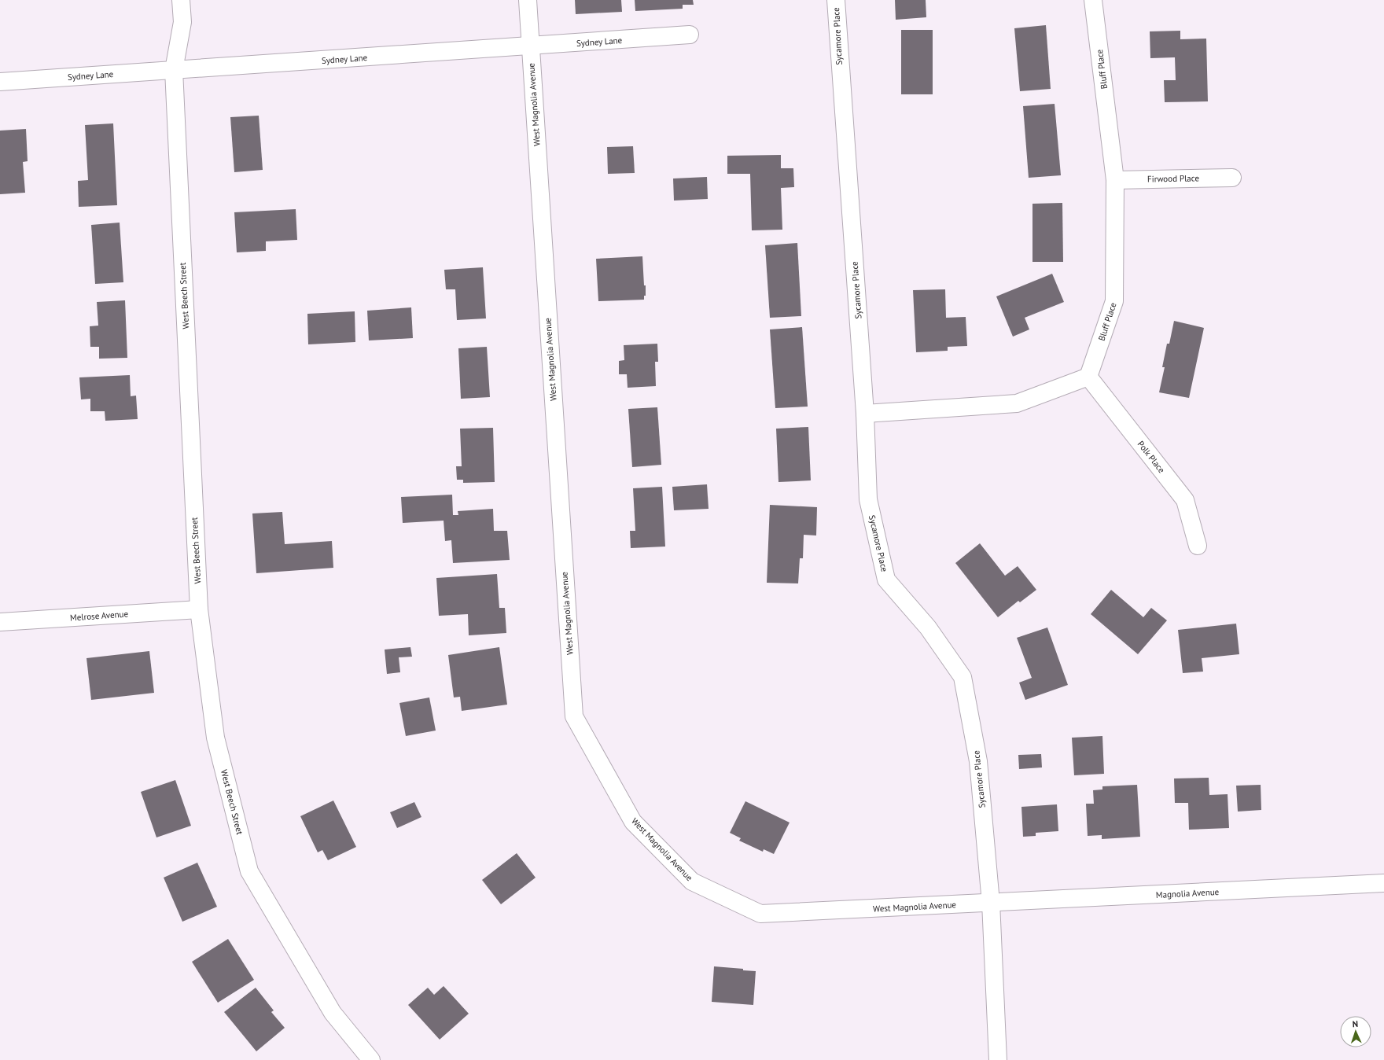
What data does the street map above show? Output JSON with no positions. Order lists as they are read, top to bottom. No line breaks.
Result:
{"streets":{"street":["Sycamore Place","Sydney Lane","Bluff Place","West Magnolia Avenue","Firwood Place","West Beech Street","Polk Place","Melrose Avenue","Magnolia Avenue"]},"crossings":[["Sycamore Place","West Magnolia Avenue"],["Sycamore Place","Magnolia Avenue"],["Sydney Lane","West Magnolia Avenue"],["Sydney Lane","West Beech Street"],["Bluff Place","Firwood Place"],["Bluff Place","Polk Place"],["West Magnolia Avenue","Magnolia Avenue"],["West Beech Street","Melrose Avenue"]],"north":"top"}
